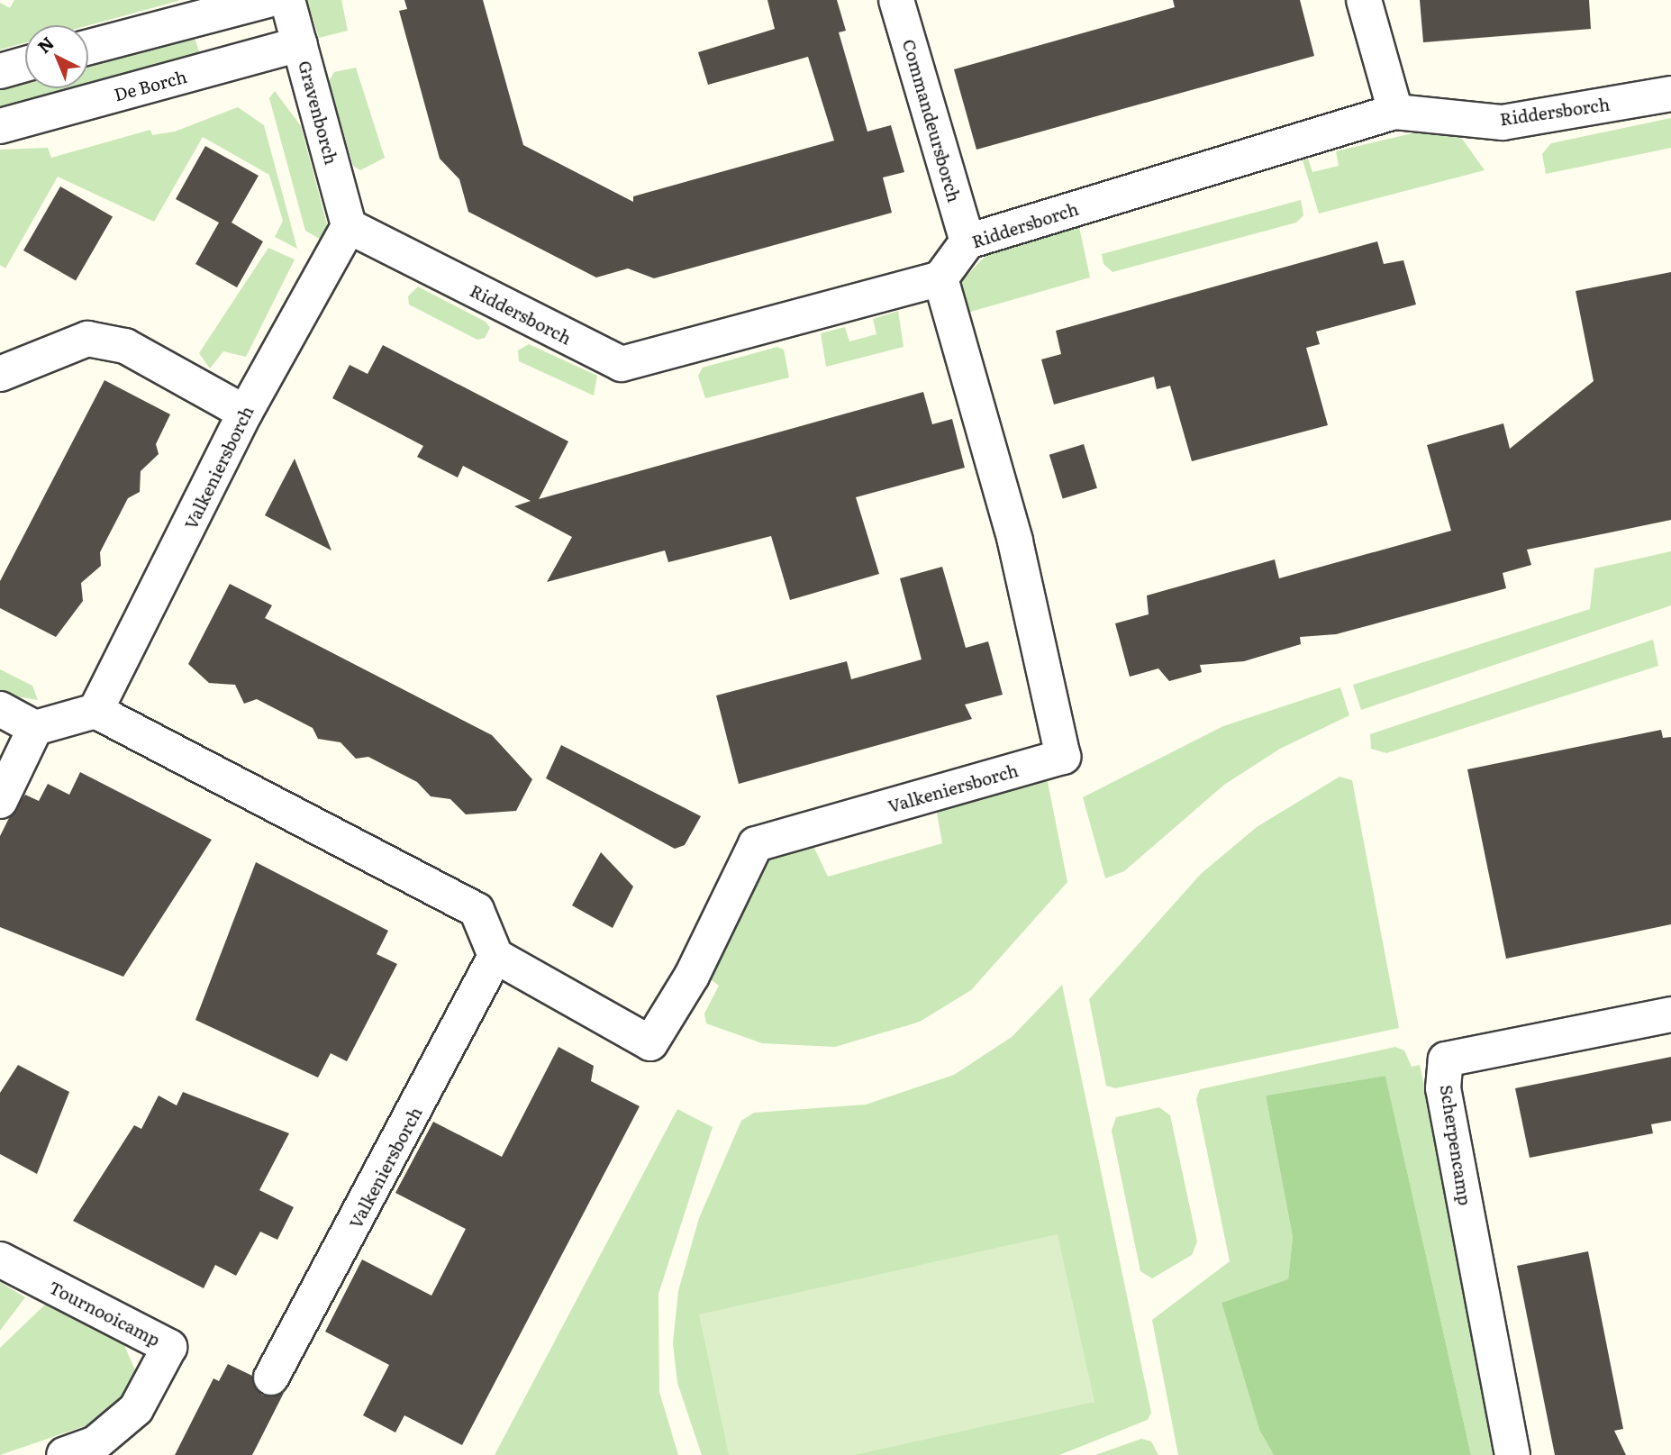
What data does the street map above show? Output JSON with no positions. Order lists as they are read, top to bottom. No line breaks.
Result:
{"streets":{"street":["De Borch","Riddersborch","Gravenborch","Commandeursborch","Valkeniersborch","Scherpencamp","Tournooicamp"]},"crossings":[["De Borch","Gravenborch"],["Riddersborch","Gravenborch"],["Riddersborch","Commandeursborch"],["Riddersborch","Valkeniersborch"],["Gravenborch","Valkeniersborch"]],"north":"top left"}
